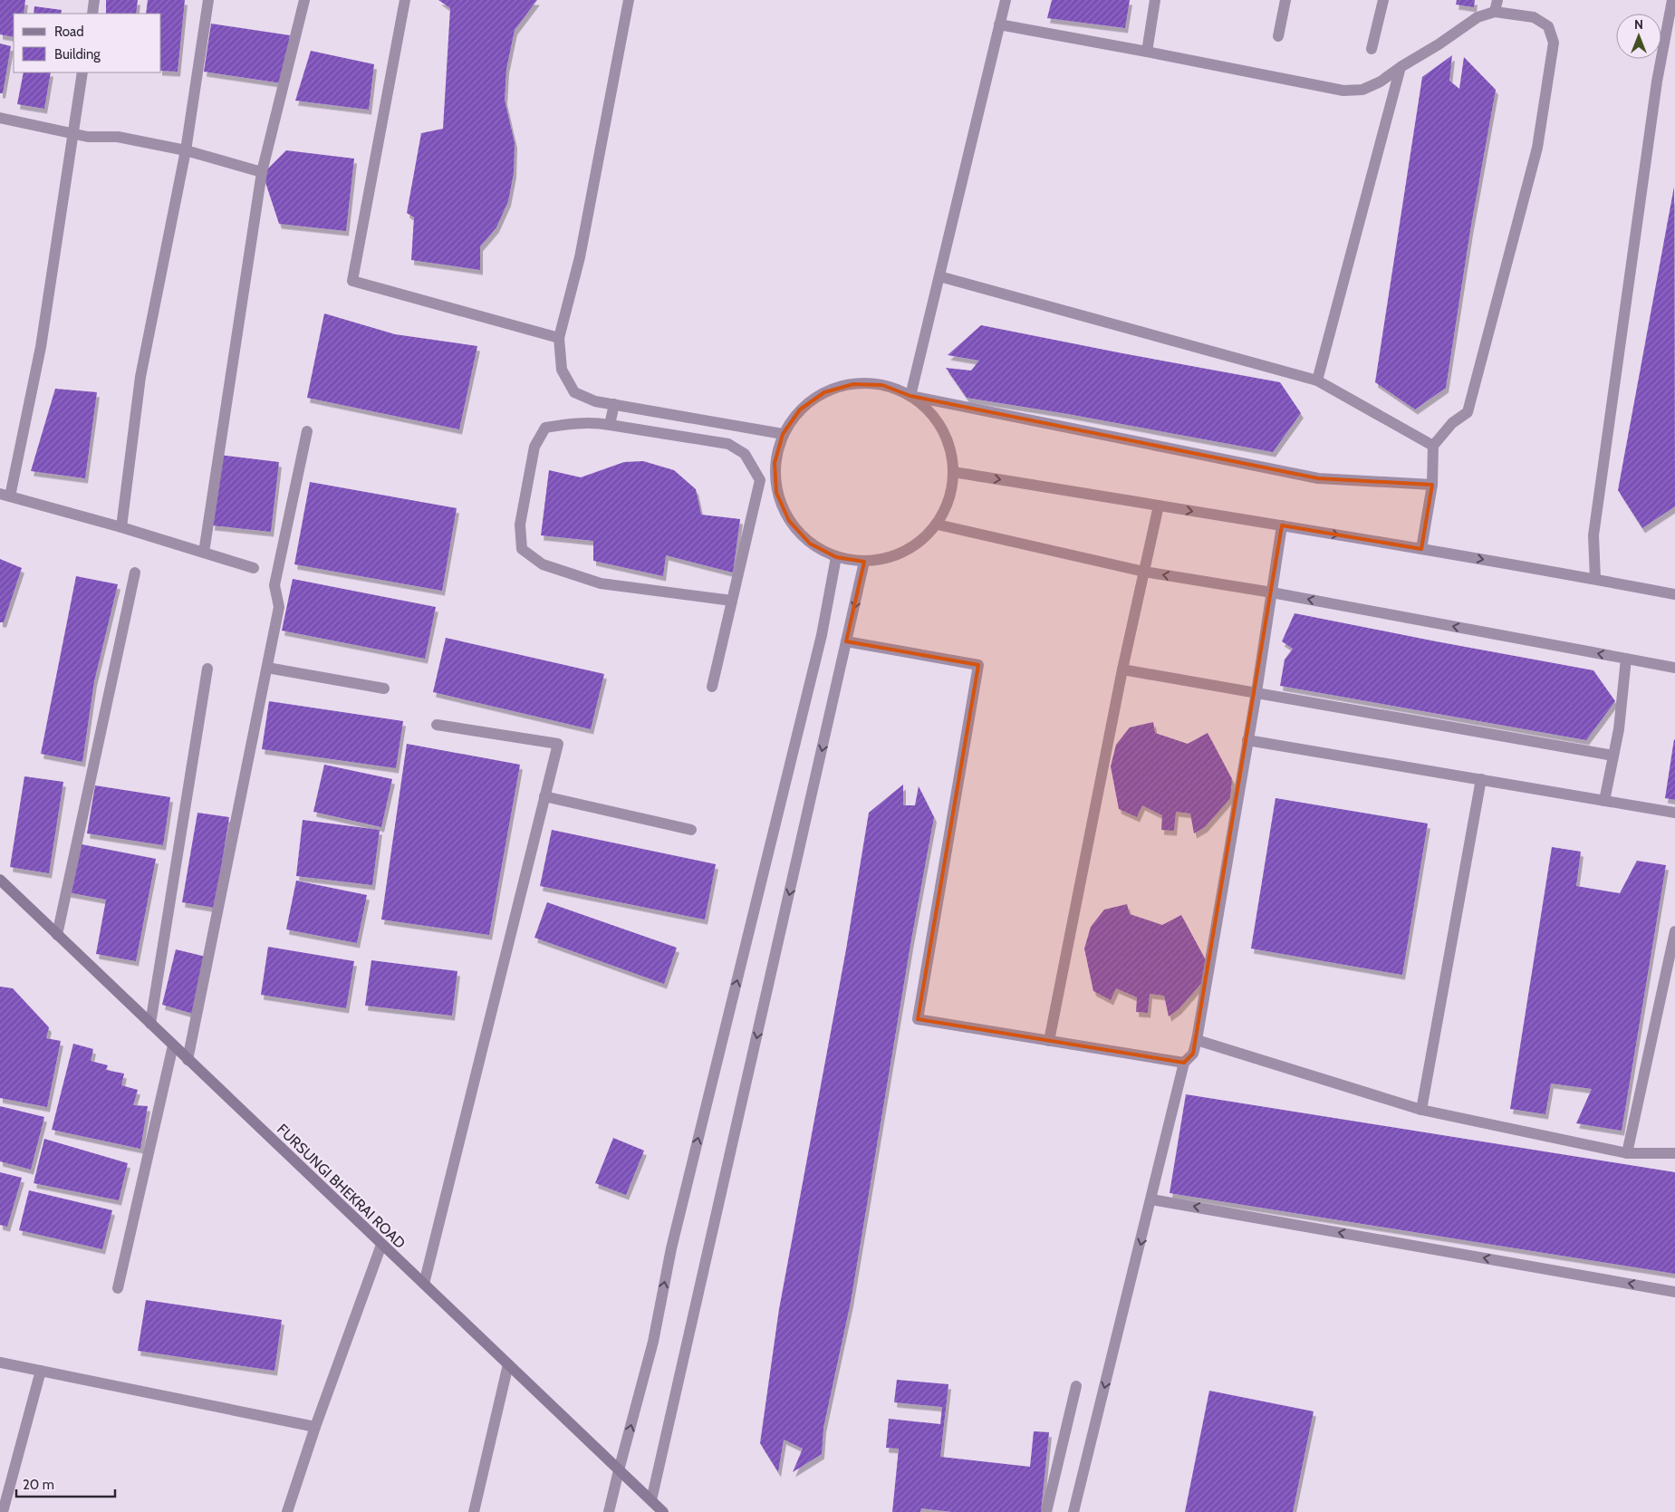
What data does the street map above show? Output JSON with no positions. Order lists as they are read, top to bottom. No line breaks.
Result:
{"streets":{"street":["FURSUNGI BHEKRAI ROAD"]},"legend":["Road","Building"],"scale_bar":"20 m","north":"top"}
